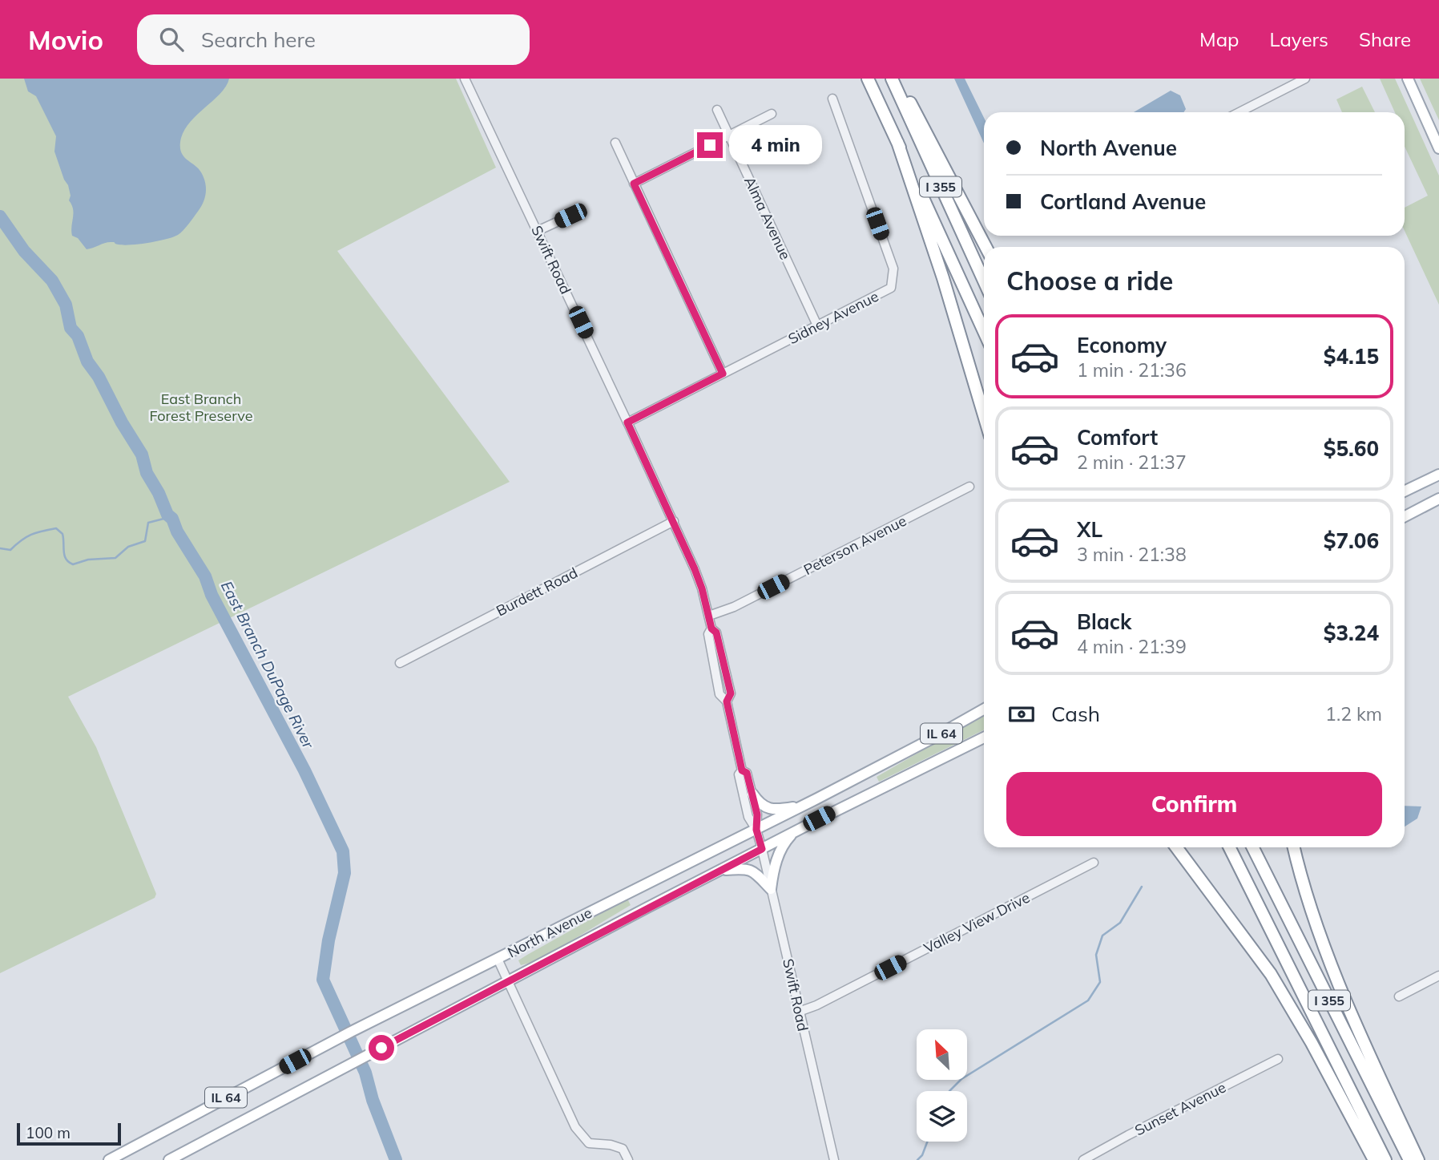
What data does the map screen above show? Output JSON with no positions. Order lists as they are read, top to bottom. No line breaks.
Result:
{"streets":{"highway":["I 355"],"main road":["IL 64","North Avenue"],"street":["Alma Avenue","Swift Road","Sidney Avenue","Peterson Avenue","Burdett Road","Valley View Drive","Sunset Avenue"]},"crossings":[["Alma Avenue","Sidney Avenue"],["Swift Road","Sidney Avenue"],["Swift Road","Peterson Avenue"],["Swift Road","Burdett Road"],["Swift Road","Valley View Drive"],["Swift Road","North Avenue"]],"water":["East Branch DuPage River"],"parks":["East Branch Forest Preserve"],"scale_bar":"100 m","north":"top left","page":{"header":"Movio","search":"Search here","nav":["Map","Layers","Share"],"banner":["North Avenue","Cortland Avenue"],"bubble":"4 min","heading":"Choose a ride","list":[{"name":"Economy","note":"1 min · 21:36","value":"$4.15"},{"name":"Comfort","note":"2 min · 21:37","value":"$5.60"},{"name":"XL","note":"3 min · 21:38","value":"$7.06"},{"name":"Black","note":"4 min · 21:39","value":"$3.24"}],"pay":["Cash","1.2 km"],"buttons":"Confirm","scale":"100 m"}}
